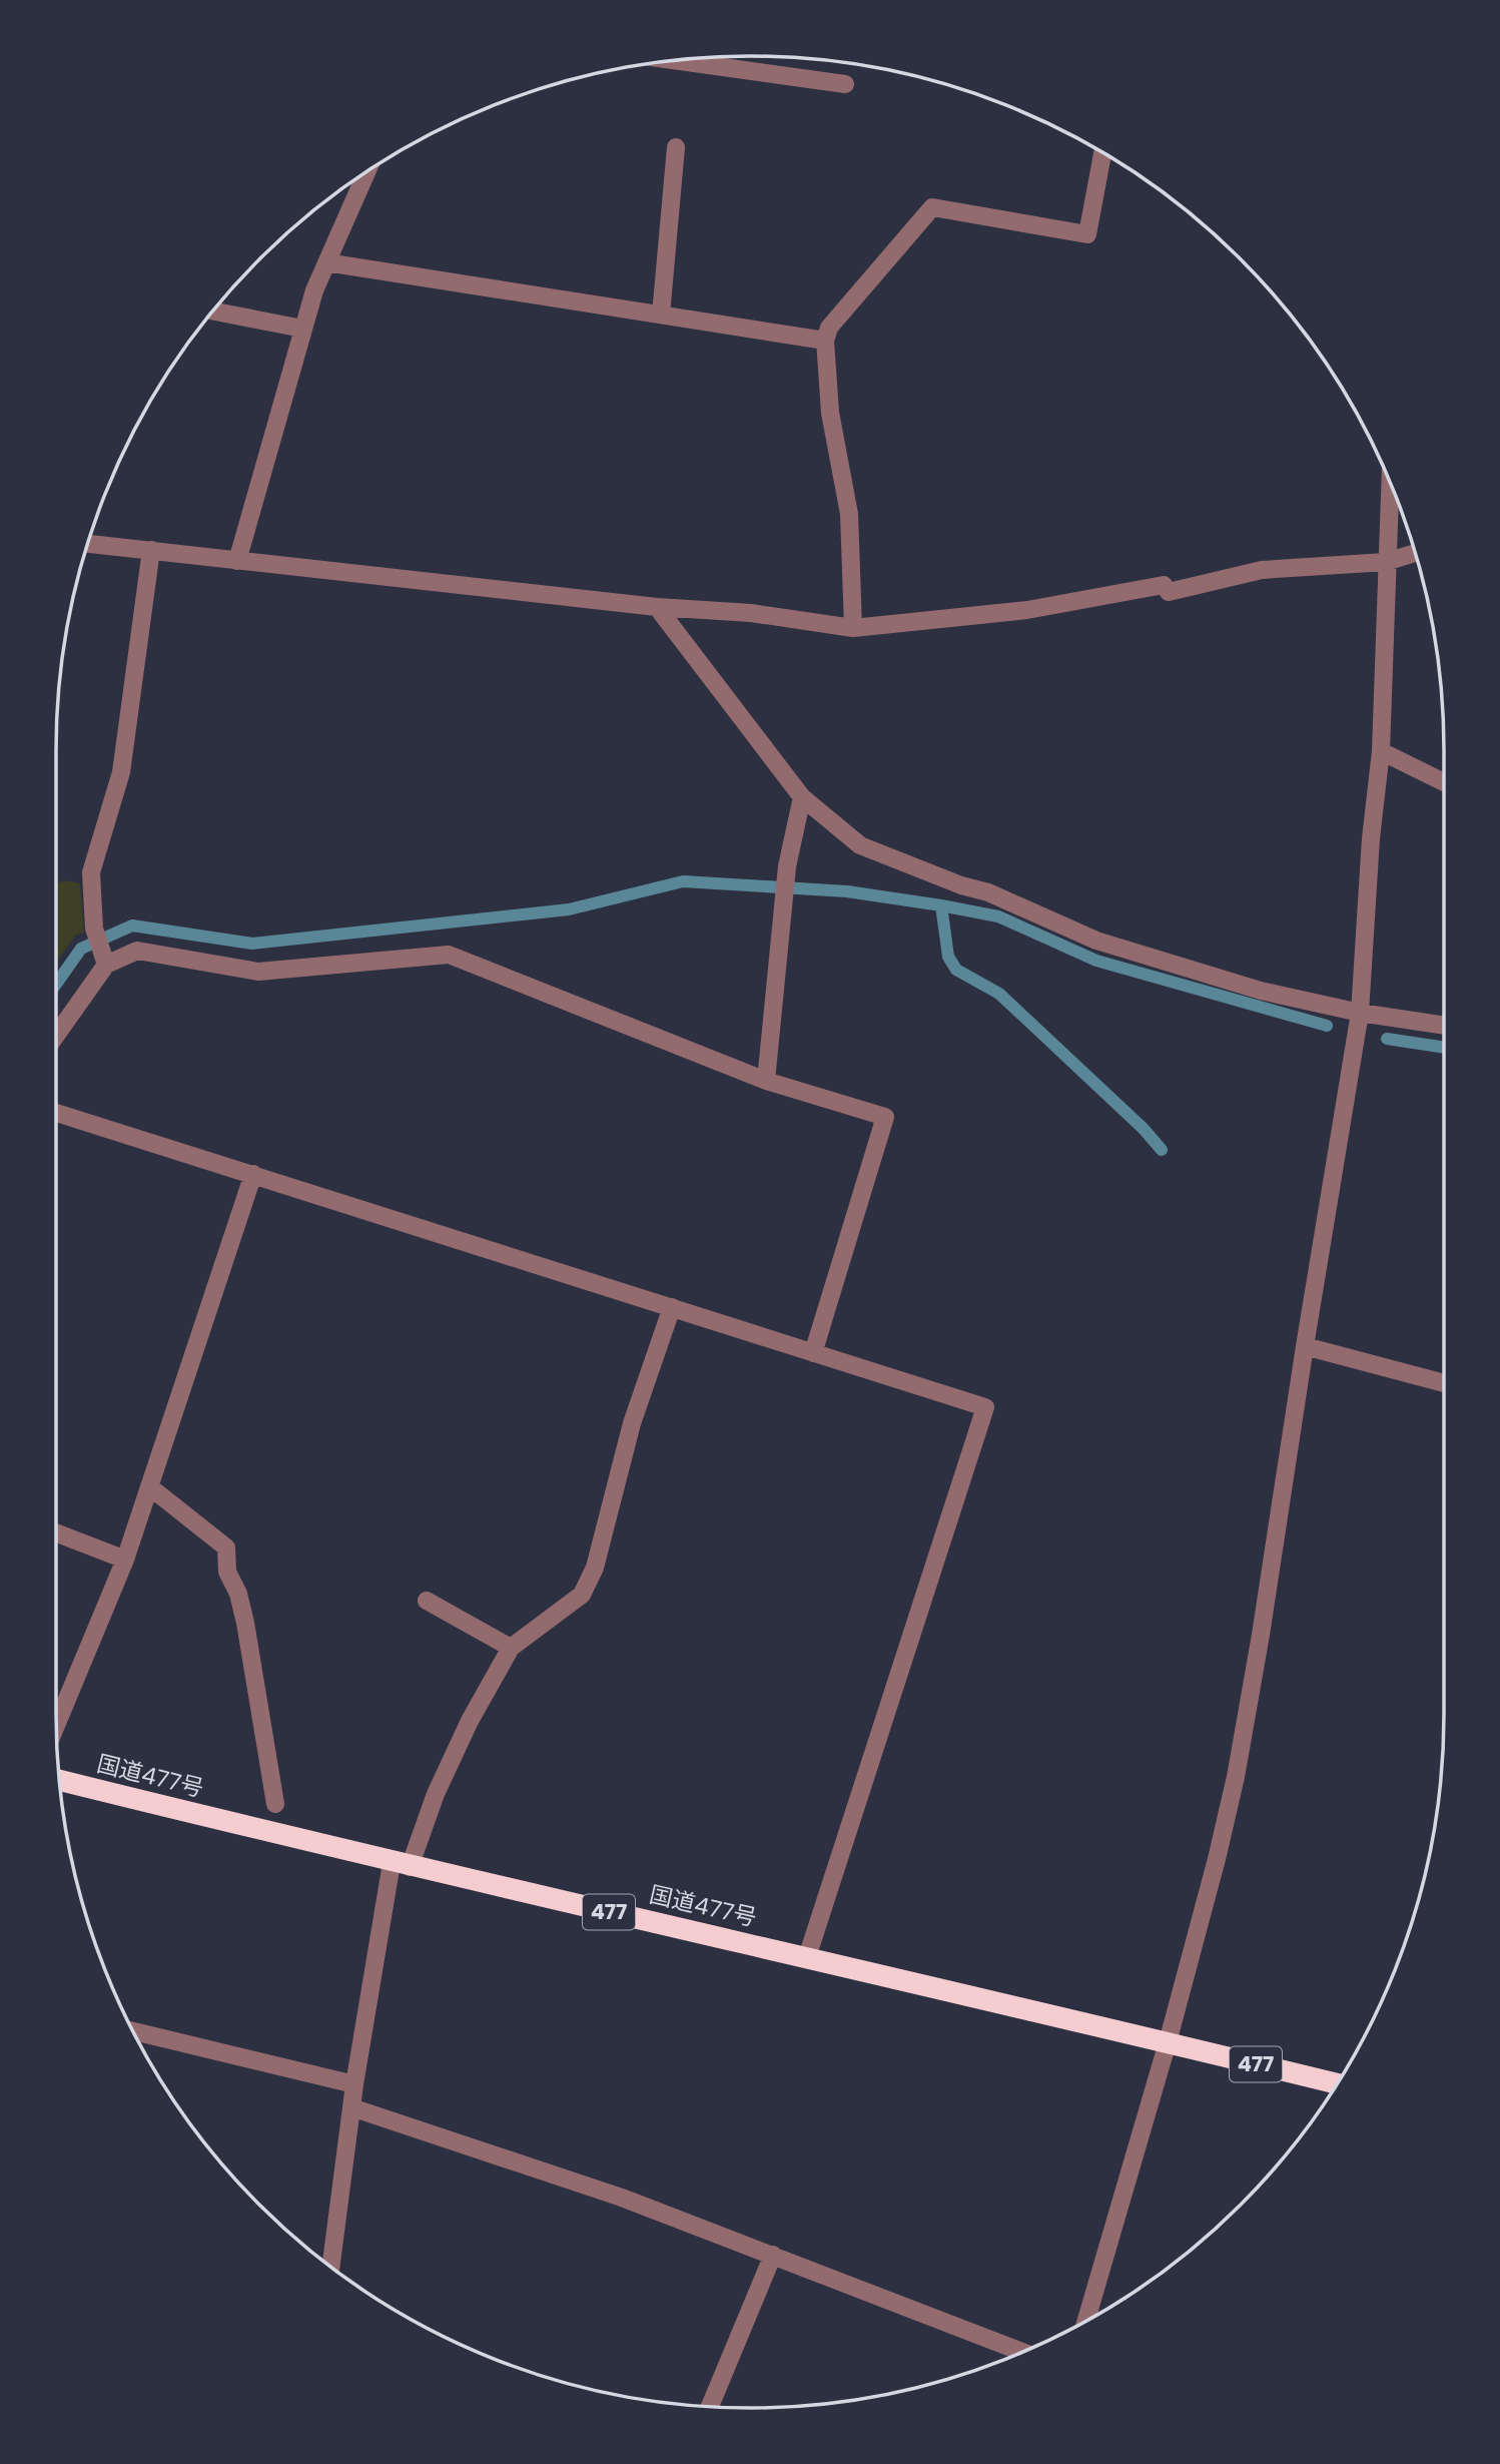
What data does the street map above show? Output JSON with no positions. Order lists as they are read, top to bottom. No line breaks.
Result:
{"streets":{"highway":["国道477号","477"]}}
